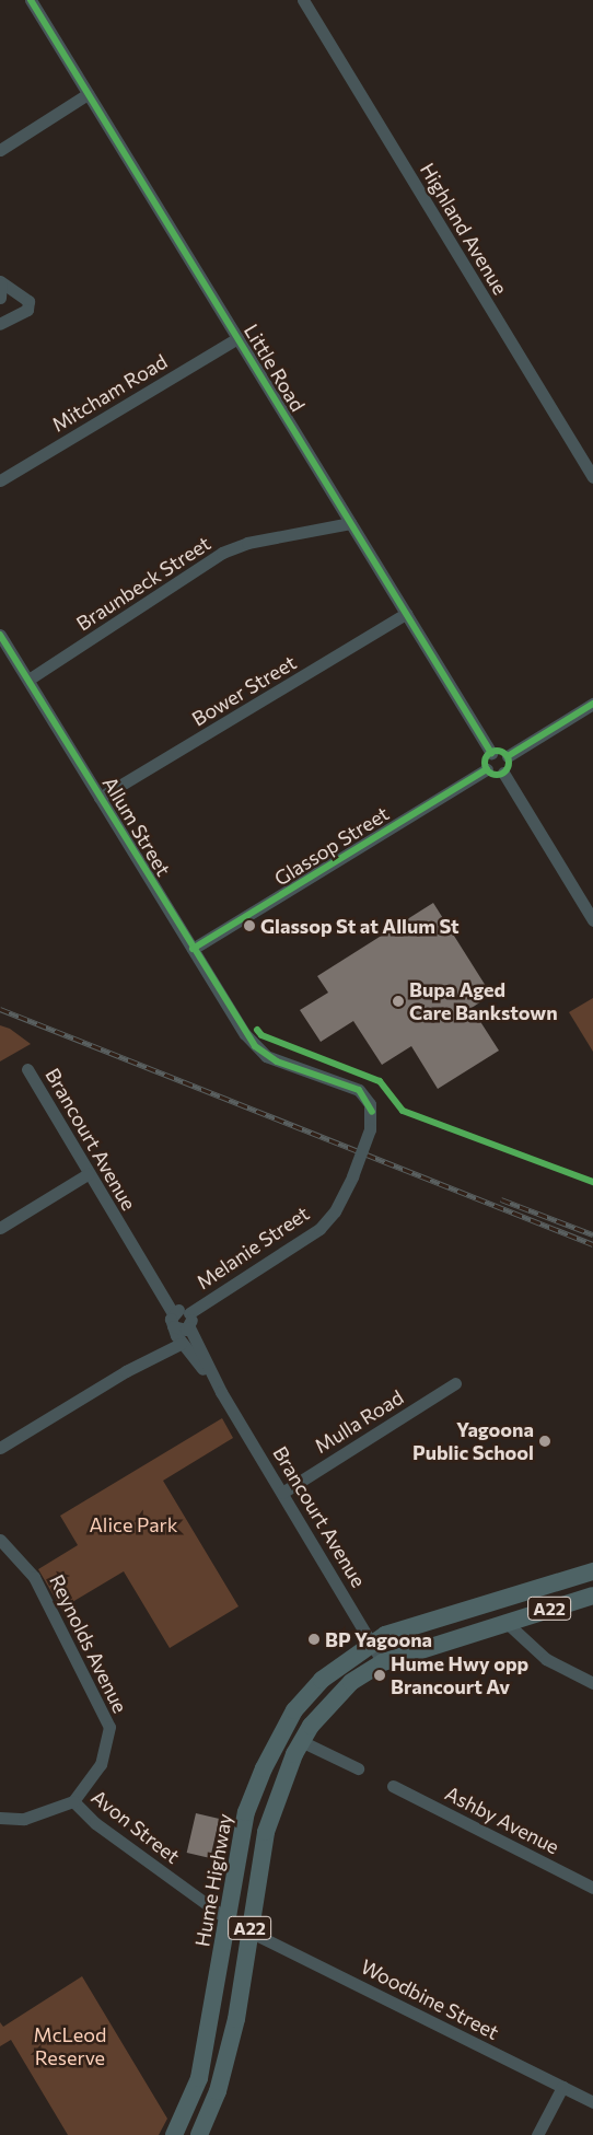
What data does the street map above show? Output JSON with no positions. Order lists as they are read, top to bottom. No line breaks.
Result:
{"streets":{"highway":["A22","Hume Highway"],"street":["Highland Avenue","Little Road","Mitcham Road","Braunbeck Street","Bower Street","Allum Street","Glassop Street","Brancourt Avenue","Melanie Street","Mulla Road","Reynolds Avenue","Ashby Avenue","Avon Street","Woodbine Street"]},"crossings":[["Little Road","Mitcham Road"],["Little Road","Braunbeck Street"],["Little Road","Bower Street"],["Little Road","Glassop Street"],["Braunbeck Street","Allum Street"],["Bower Street","Allum Street"],["Allum Street","Glassop Street"],["Allum Street","Melanie Street"],["Brancourt Avenue","Melanie Street"],["Brancourt Avenue","Mulla Road"],["Brancourt Avenue","A22"],["Brancourt Avenue","Hume Highway"],["A22","Woodbine Street"],["Reynolds Avenue","Avon Street"],["Avon Street","Hume Highway"]],"parks":["Alice Park","McLeod Reserve"],"places":["Glassop St at Allum St","Bupa Aged Care Bankstown","Yagoona Public School","BP Yagoona","Hume Hwy opp Brancourt Av"]}
